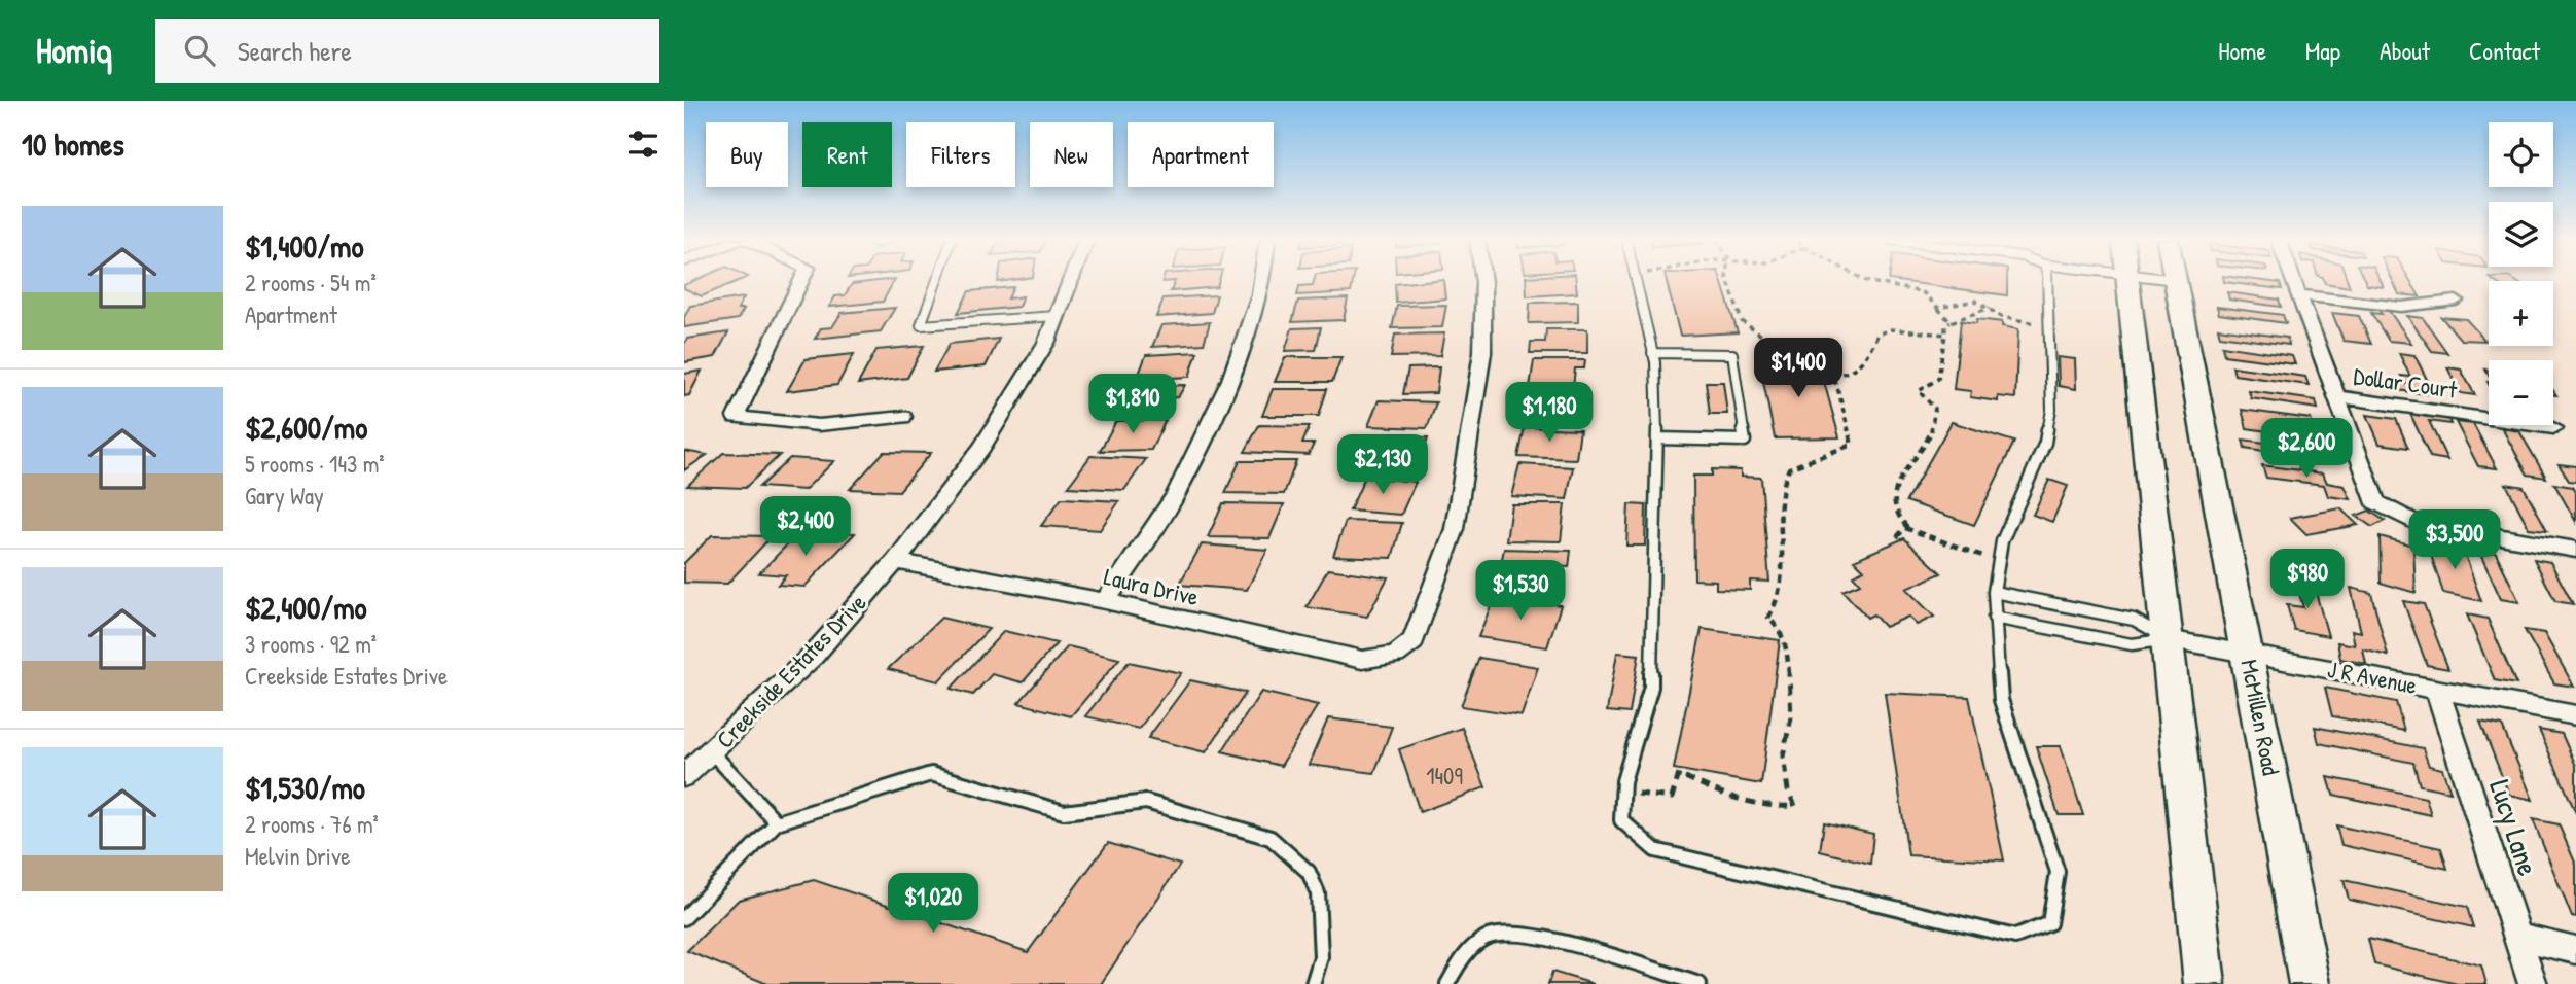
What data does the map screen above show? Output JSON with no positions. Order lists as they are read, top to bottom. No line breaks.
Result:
{"streets":{"main road":["McMillen Road"],"street":["Dollar Court","Laura Drive","Creekside Estates Drive","J R Avenue","Lucy Lane"]},"crossings":[["Laura Drive","Creekside Estates Drive"],["J R Avenue","McMillen Road"],["J R Avenue","Lucy Lane"]],"house_numbers":["1409"],"page":{"header":"Homiq","search":"Search here","nav":["Home","Map","About","Contact"],"heading":"10 homes","map_buttons":["+","−"],"chip":["Buy","Rent","Filters","New","Apartment"],"list":[{"name":"$1,400/mo","note":"2 rooms · 54 m² · Apartment"},{"name":"$2,600/mo","note":"5 rooms · 143 m² · Gary Way"},{"name":"$2,400/mo","note":"3 rooms · 92 m² · Creekside Estates Drive"},{"name":"$1,530/mo","note":"2 rooms · 76 m² · Melvin Drive"}],"price":["$1,400","$1,810","$1,180","$2,600","$2,130","$2,400","$3,500","$980","$1,530","$1,020"]}}
